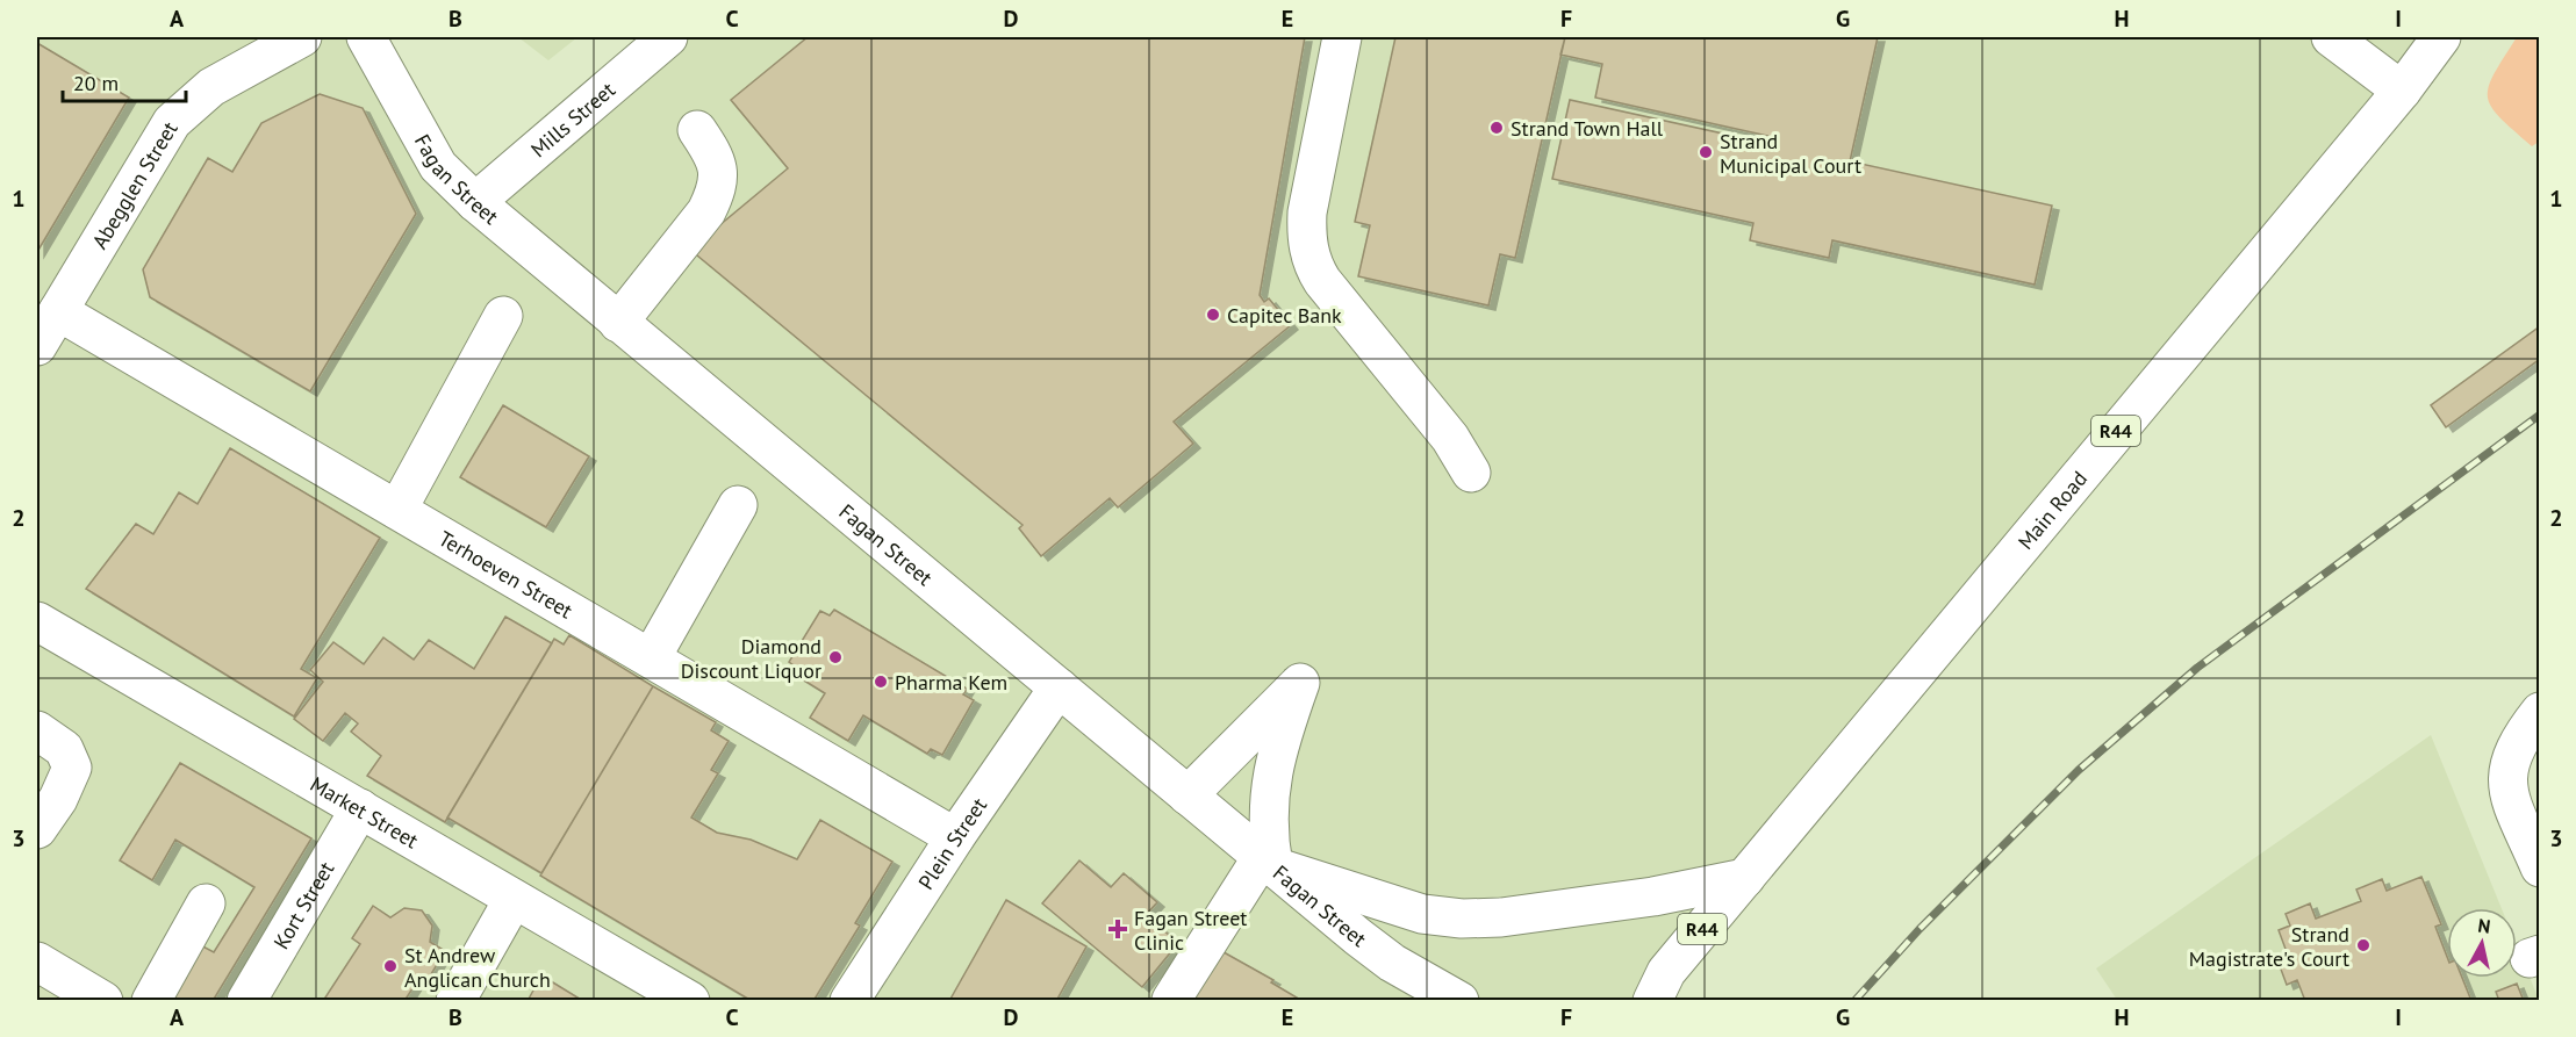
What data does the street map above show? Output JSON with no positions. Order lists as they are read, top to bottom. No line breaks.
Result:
{"streets":{"street":["Mills Street","Fagan Street","Abegglen Street","R44","Main Road","Terhoeven Street","Market Street","Plein Street","Kort Street"]},"crossings":[["Mills Street","Fagan Street"],["Fagan Street","Plein Street"],["Abegglen Street","Terhoeven Street"],["Terhoeven Street","Plein Street"],["Market Street","Kort Street"]],"places":{"other":["Strand Town Hall","Strand Municipal Court","Capitec Bank","Diamond Discount Liquor","Pharma Kem","Strand Magistrate's Court","St Andrew Anglican Church"],"health":["Fagan Street Clinic"]},"scale_bar":"20 m","north":"top","grid":{"columns":["A","B","C","D","E","F","G","H","I"],"rows":["1","2","3"]}}
